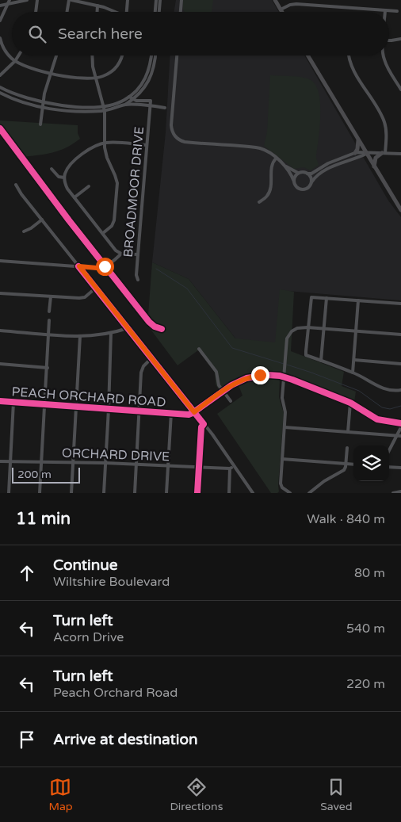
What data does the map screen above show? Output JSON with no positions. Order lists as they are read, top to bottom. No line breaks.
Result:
{"streets":{"street":["BROADMOOR DRIVE","PEACH ORCHARD ROAD","ORCHARD DRIVE"]},"scale_bar":"200 m","page":{"search":"Search here","scale":"200 m","heading":["11 min","Walk · 840 m"],"list":[["Continue","Wiltshire Boulevard","80 m"],["Turn left","Acorn Drive","540 m"],["Turn left","Peach Orchard Road","220 m"],"Arrive at destination"],"nav":["Map","Directions","Saved"]}}
